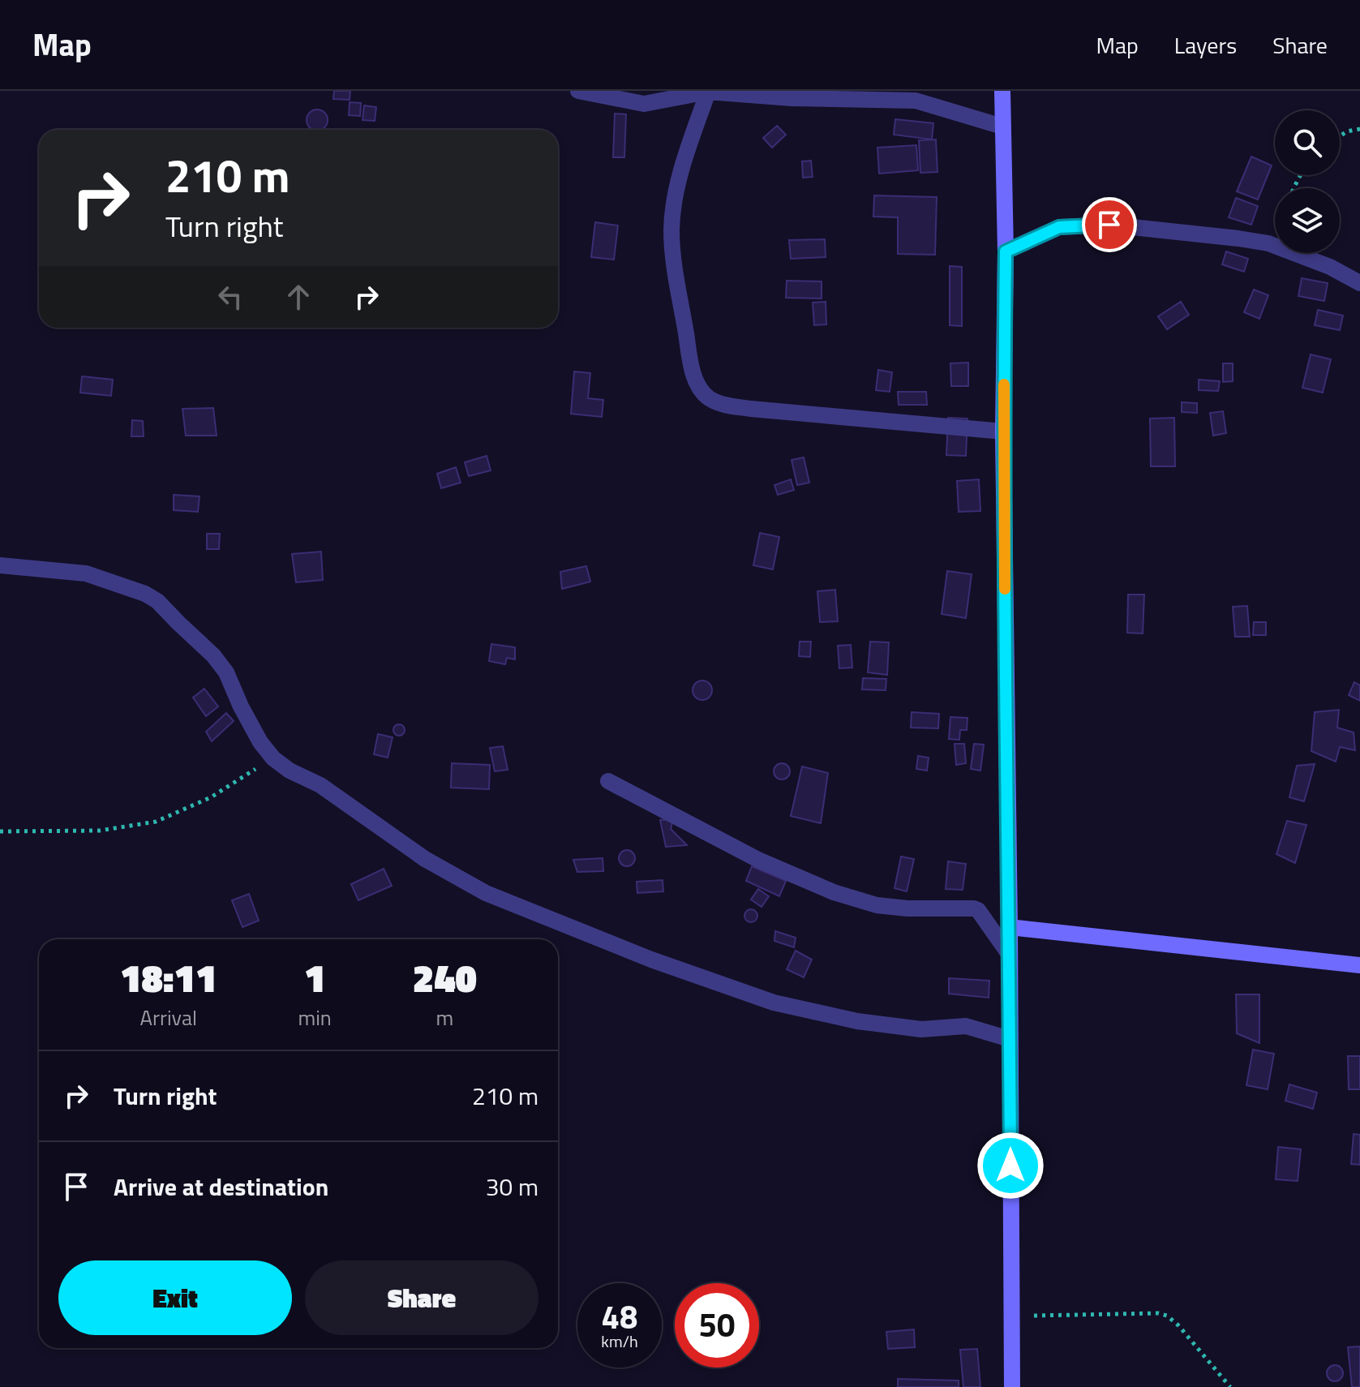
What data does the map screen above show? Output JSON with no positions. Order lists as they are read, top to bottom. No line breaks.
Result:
{"page":{"header":"Map","nav":["Map","Layers","Share"],"turn":["210 m","Turn right"],"eta":["18:11","Arrival","1","min","240","m"],"list":[{"name":"Turn right","value":"210 m"},{"name":"Arrive at destination","value":"30 m"}],"buttons":["Exit","Share"],"speed":"48 km/h","limit":"50"}}
